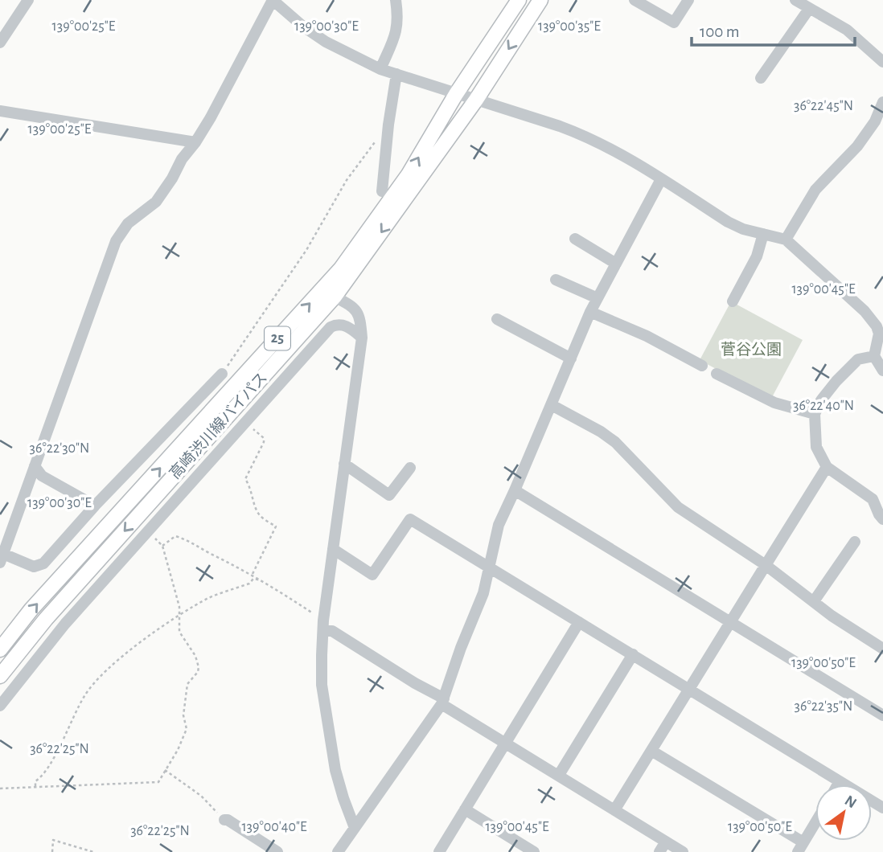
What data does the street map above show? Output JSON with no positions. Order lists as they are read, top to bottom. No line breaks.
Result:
{"streets":{"main road":["25","高崎渋川線バイパス"]},"parks":["菅谷公園"],"scale_bar":"100 m","north":"top right","coordinates":["139°00'25\"E","139°00'30\"E","139°00'35\"E","36°22'45\"N","139°00'45\"E","36°22'40\"N","36°22'30\"N","139°00'50\"E","36°22'35\"N","36°22'25\"N","139°00'40\"E"]}
